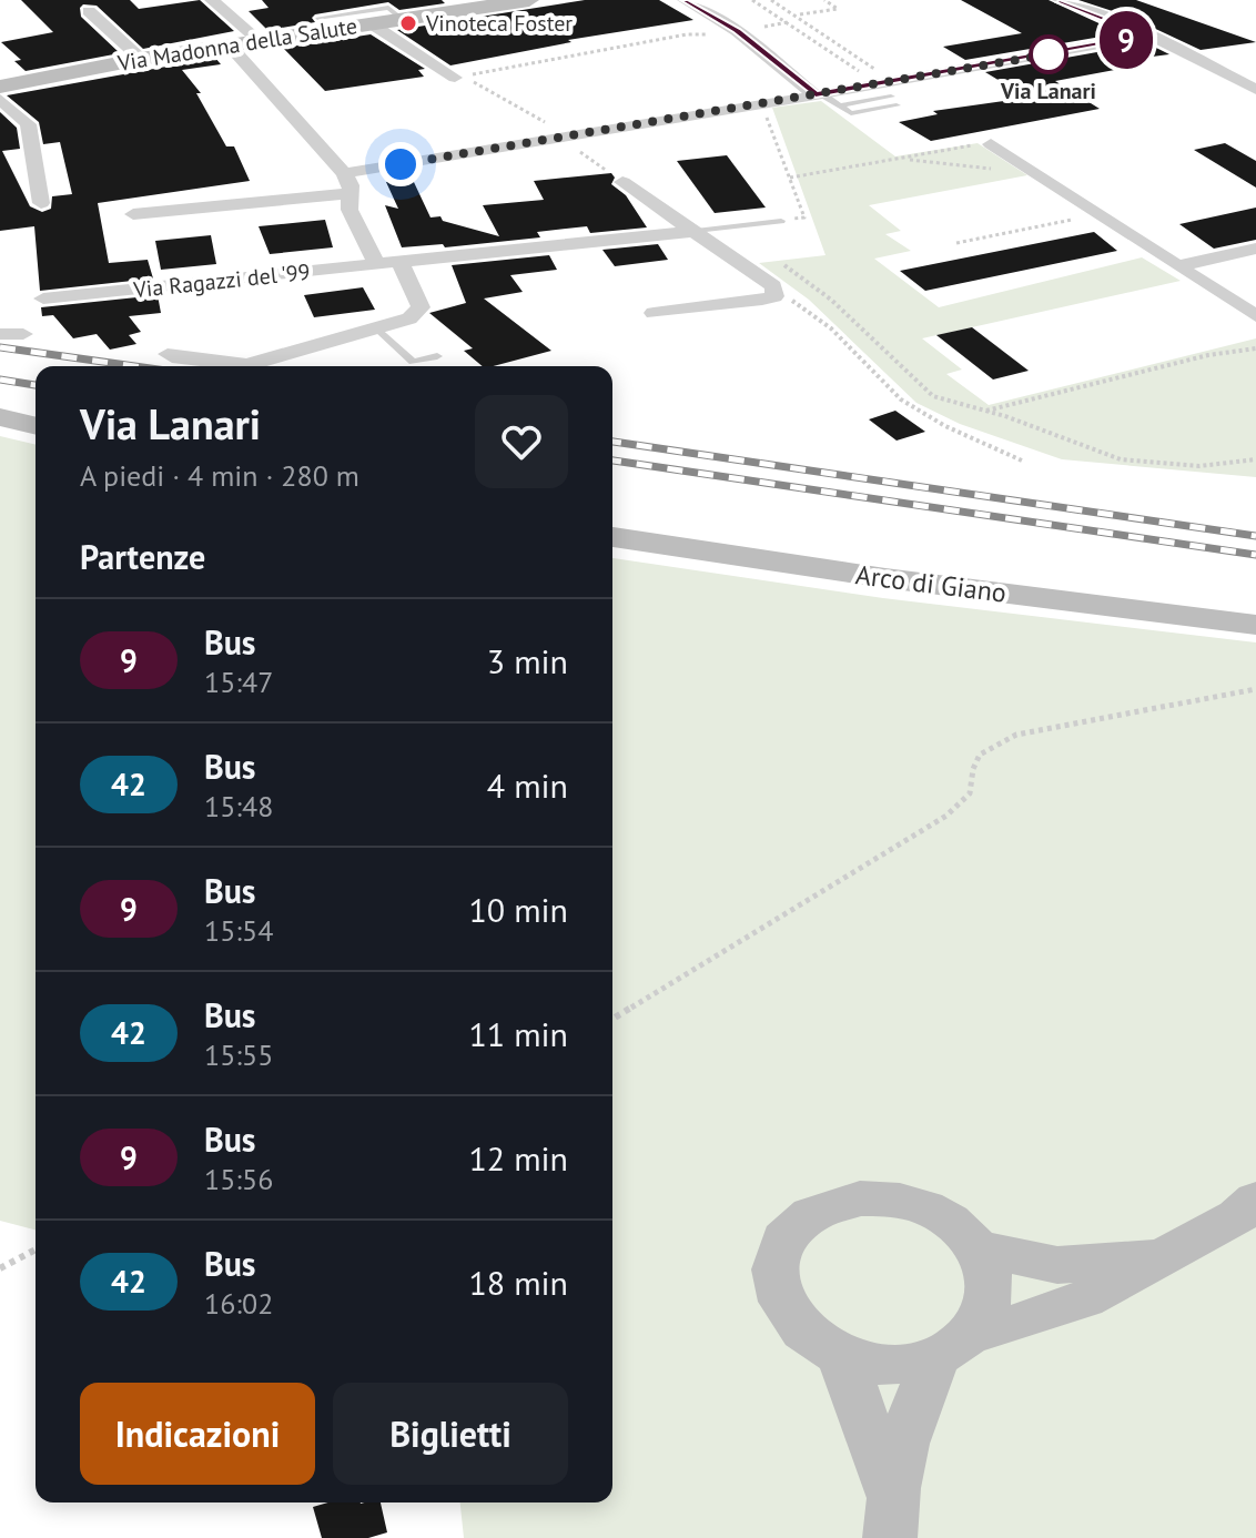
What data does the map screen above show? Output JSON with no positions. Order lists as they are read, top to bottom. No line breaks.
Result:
{"streets":{"street":["Via Madonna della Salute","Via Ragazzi del '99","Arco di Giano"]},"places":["Vinoteca Foster","Via Lanari"],"lines":["bus line 9"],"page":{"on_map":"9","heading":[["Via Lanari","A piedi · 4 min · 280 m"],"Partenze"],"list":[{"mark":"9","name":"Bus","note":"15:47","value":"3 min"},{"mark":"42","name":"Bus","note":"15:48","value":"4 min"},{"mark":"9","name":"Bus","note":"15:54","value":"10 min"},{"mark":"42","name":"Bus","note":"15:55","value":"11 min"},{"mark":"9","name":"Bus","note":"15:56","value":"12 min"},{"mark":"42","name":"Bus","note":"16:02","value":"18 min"}],"buttons":["Indicazioni","Biglietti"]}}
